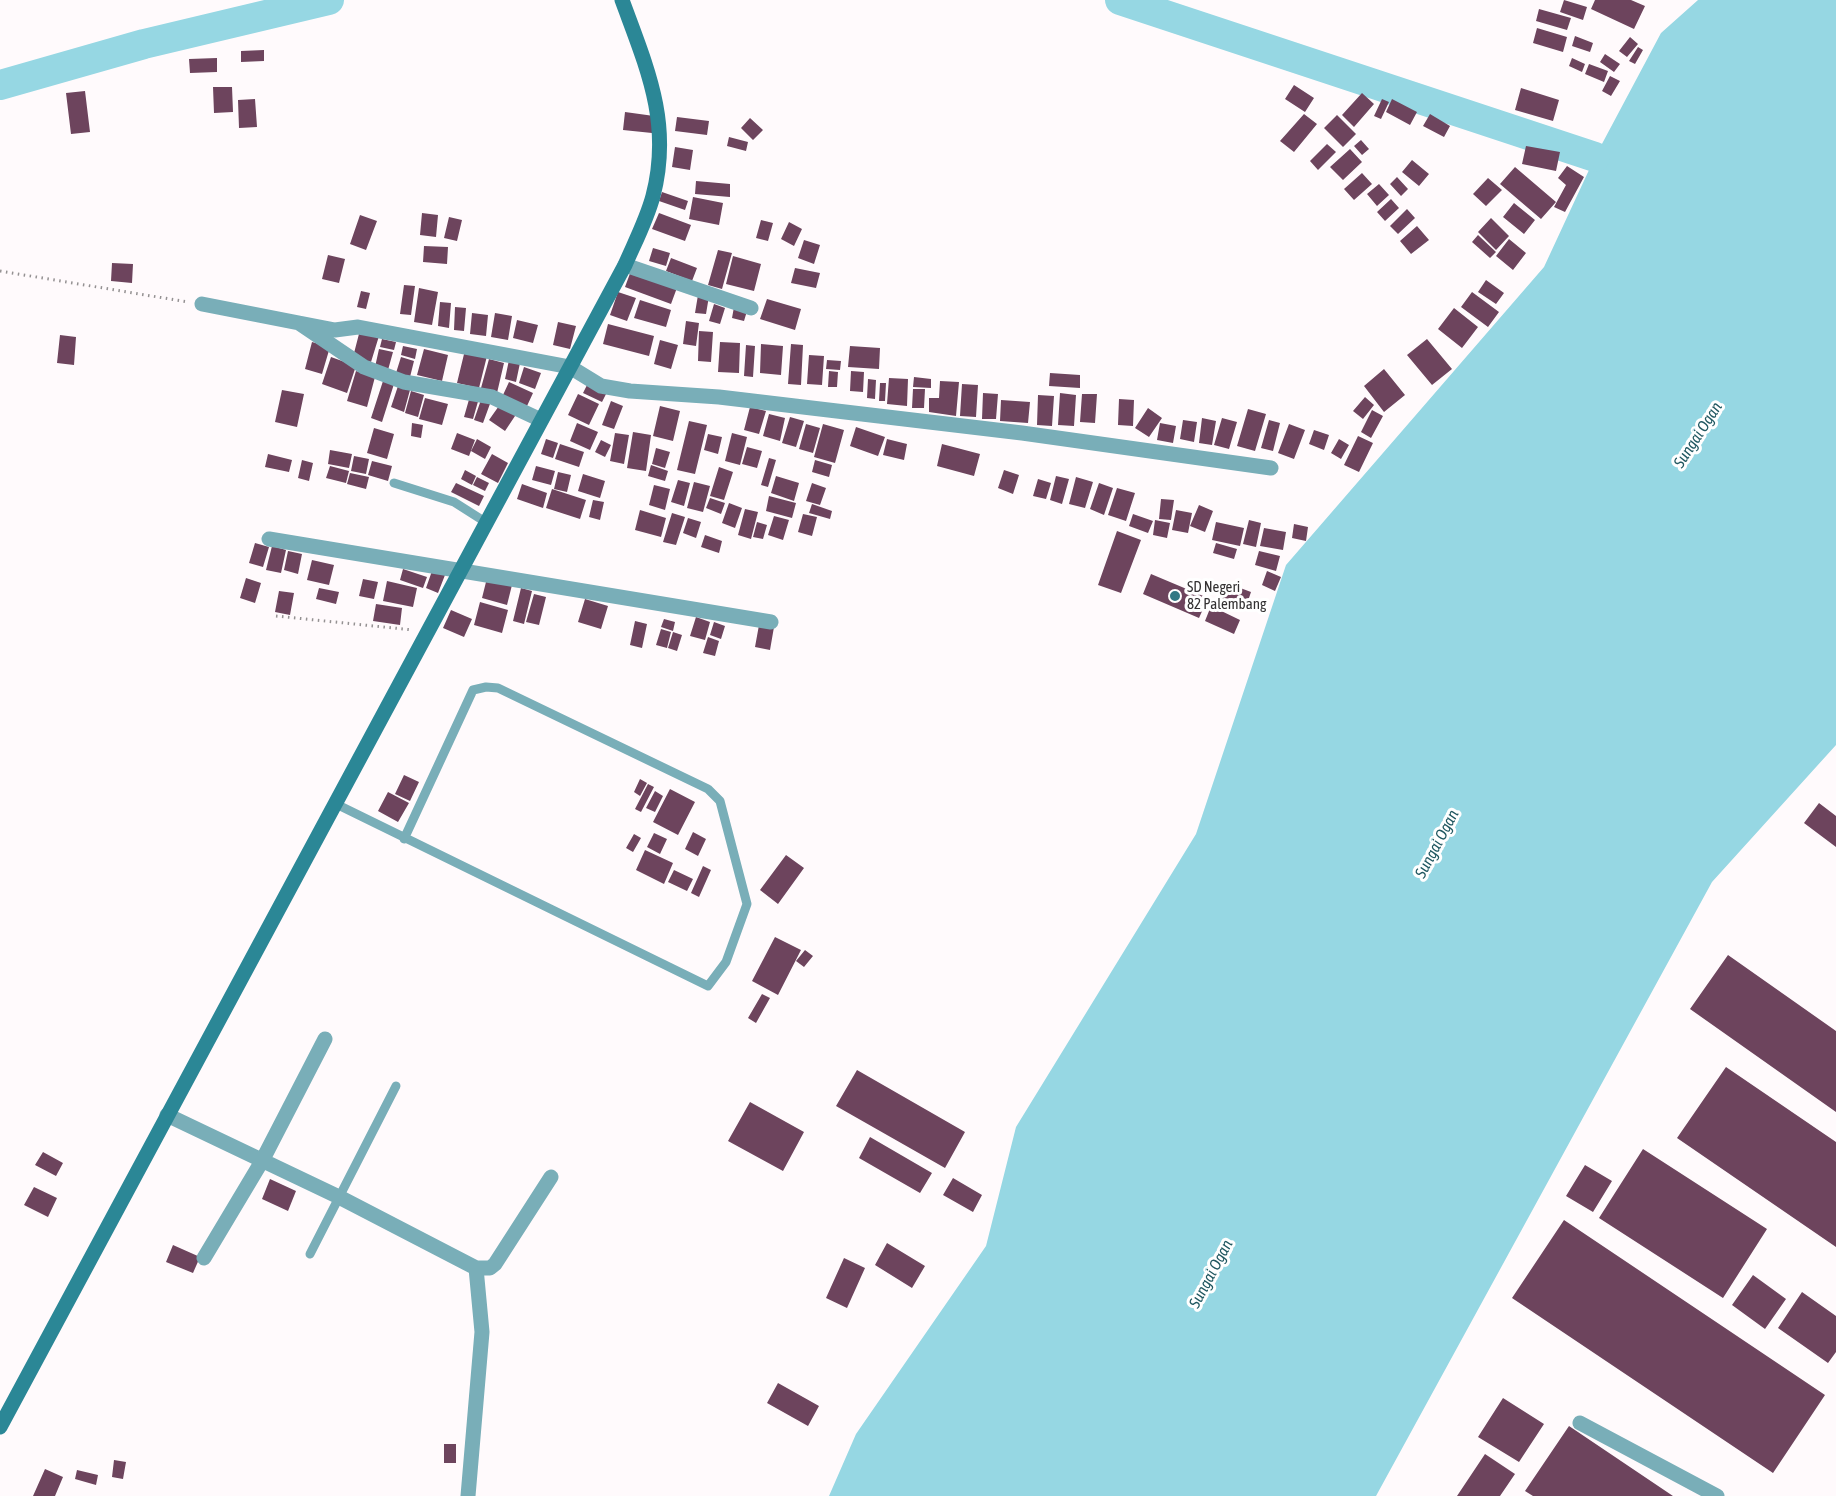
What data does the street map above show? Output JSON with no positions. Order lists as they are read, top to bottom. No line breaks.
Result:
{"water":["Sungai Ogan"],"places":["SD Negeri 82 Palembang"]}
